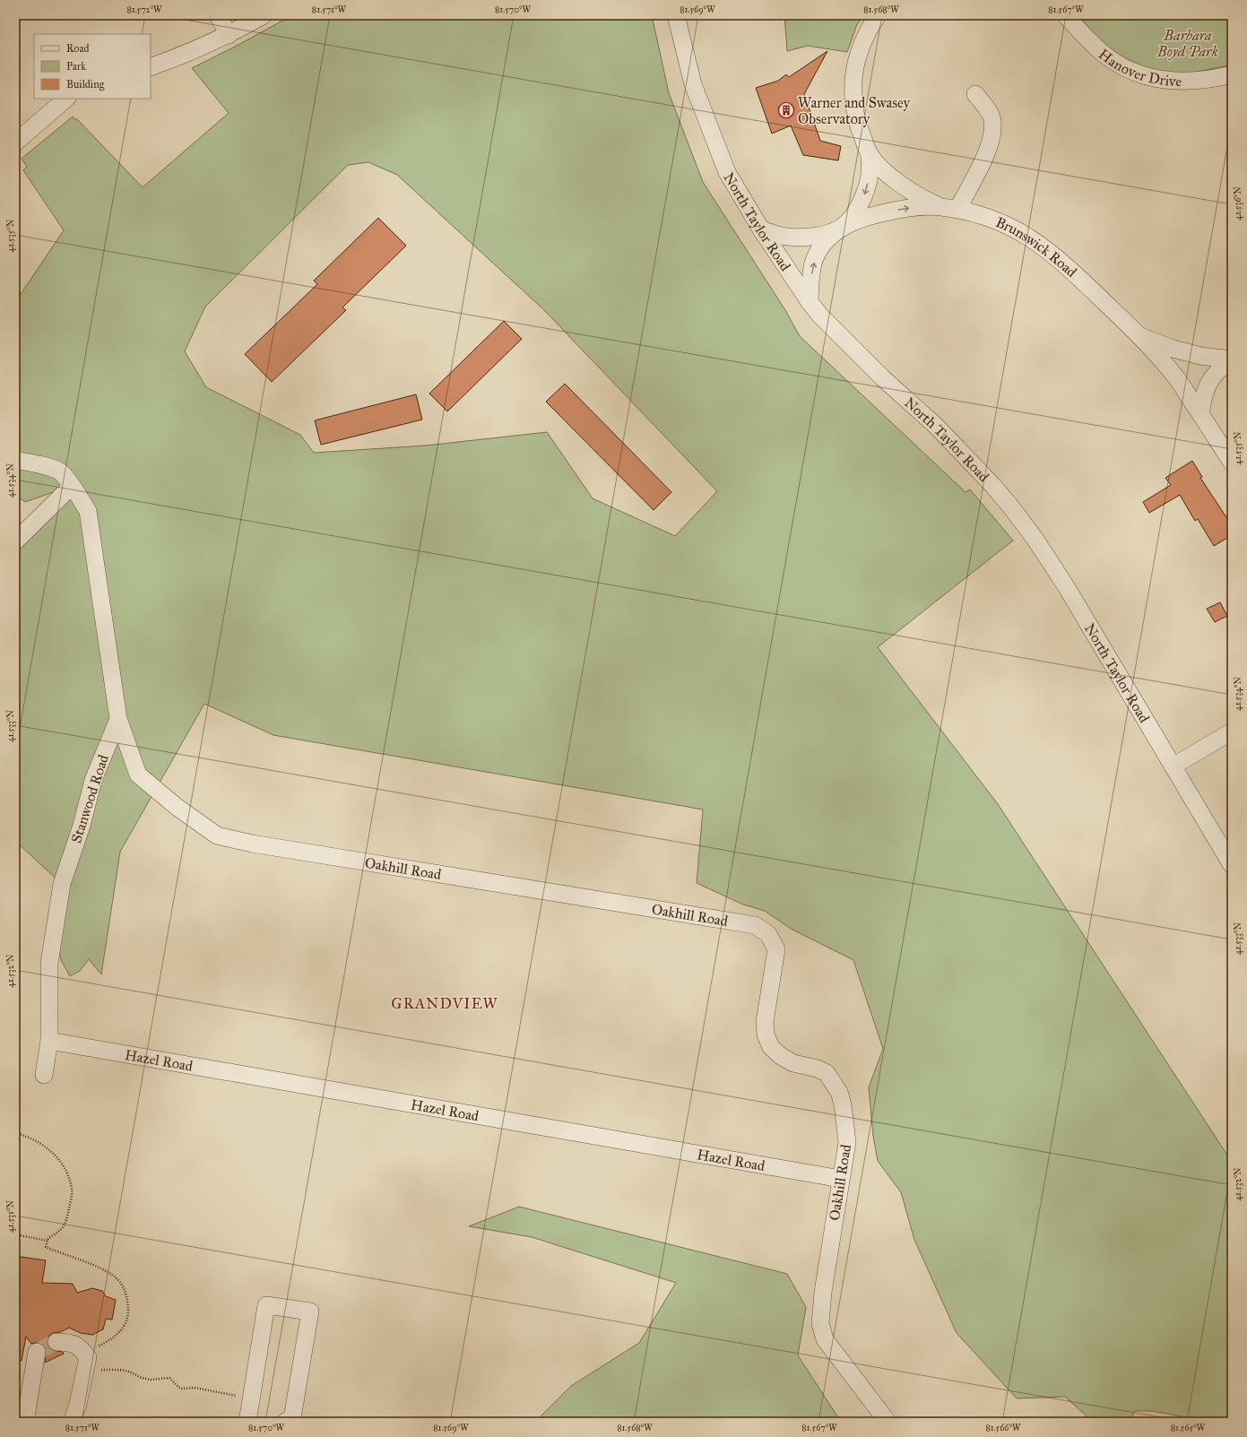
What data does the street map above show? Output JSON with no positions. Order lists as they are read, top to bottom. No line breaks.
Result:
{"streets":{"street":["Hanover Drive","North Taylor Road","Brunswick Road","Stanwood Road","Oakhill Road","Hazel Road"]},"crossings":[["North Taylor Road","Brunswick Road"],["Stanwood Road","Oakhill Road"],["Stanwood Road","Hazel Road"],["Oakhill Road","Hazel Road"]],"districts":["GRANDVIEW"],"parks":["Barbara Boyd Park"],"places":{"building":["Warner and Swasey Observatory"]},"legend":["Road","Park","Building"],"coordinates":["81.572°W","81.571°W","81.570°W","81.569°W","81.568°W","81.567°W","41.536°N","41.535°N","41.534°N","41.533°N","41.532°N","41.531°N","81.566°W","81.565°W"]}
